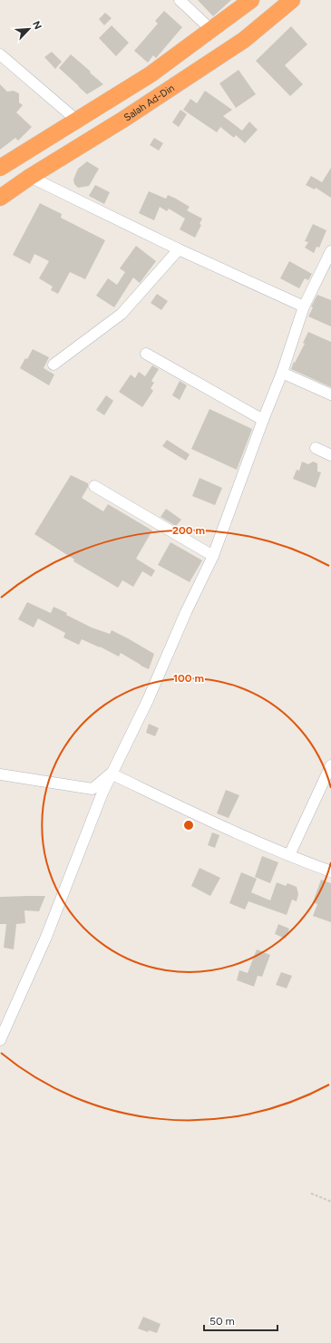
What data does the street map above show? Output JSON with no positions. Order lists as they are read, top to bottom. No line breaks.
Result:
{"streets":{"highway":["Salah Ad-Din"]},"scale_bar":"50 m","north":"top right","rings":["200 m","100 m"]}
